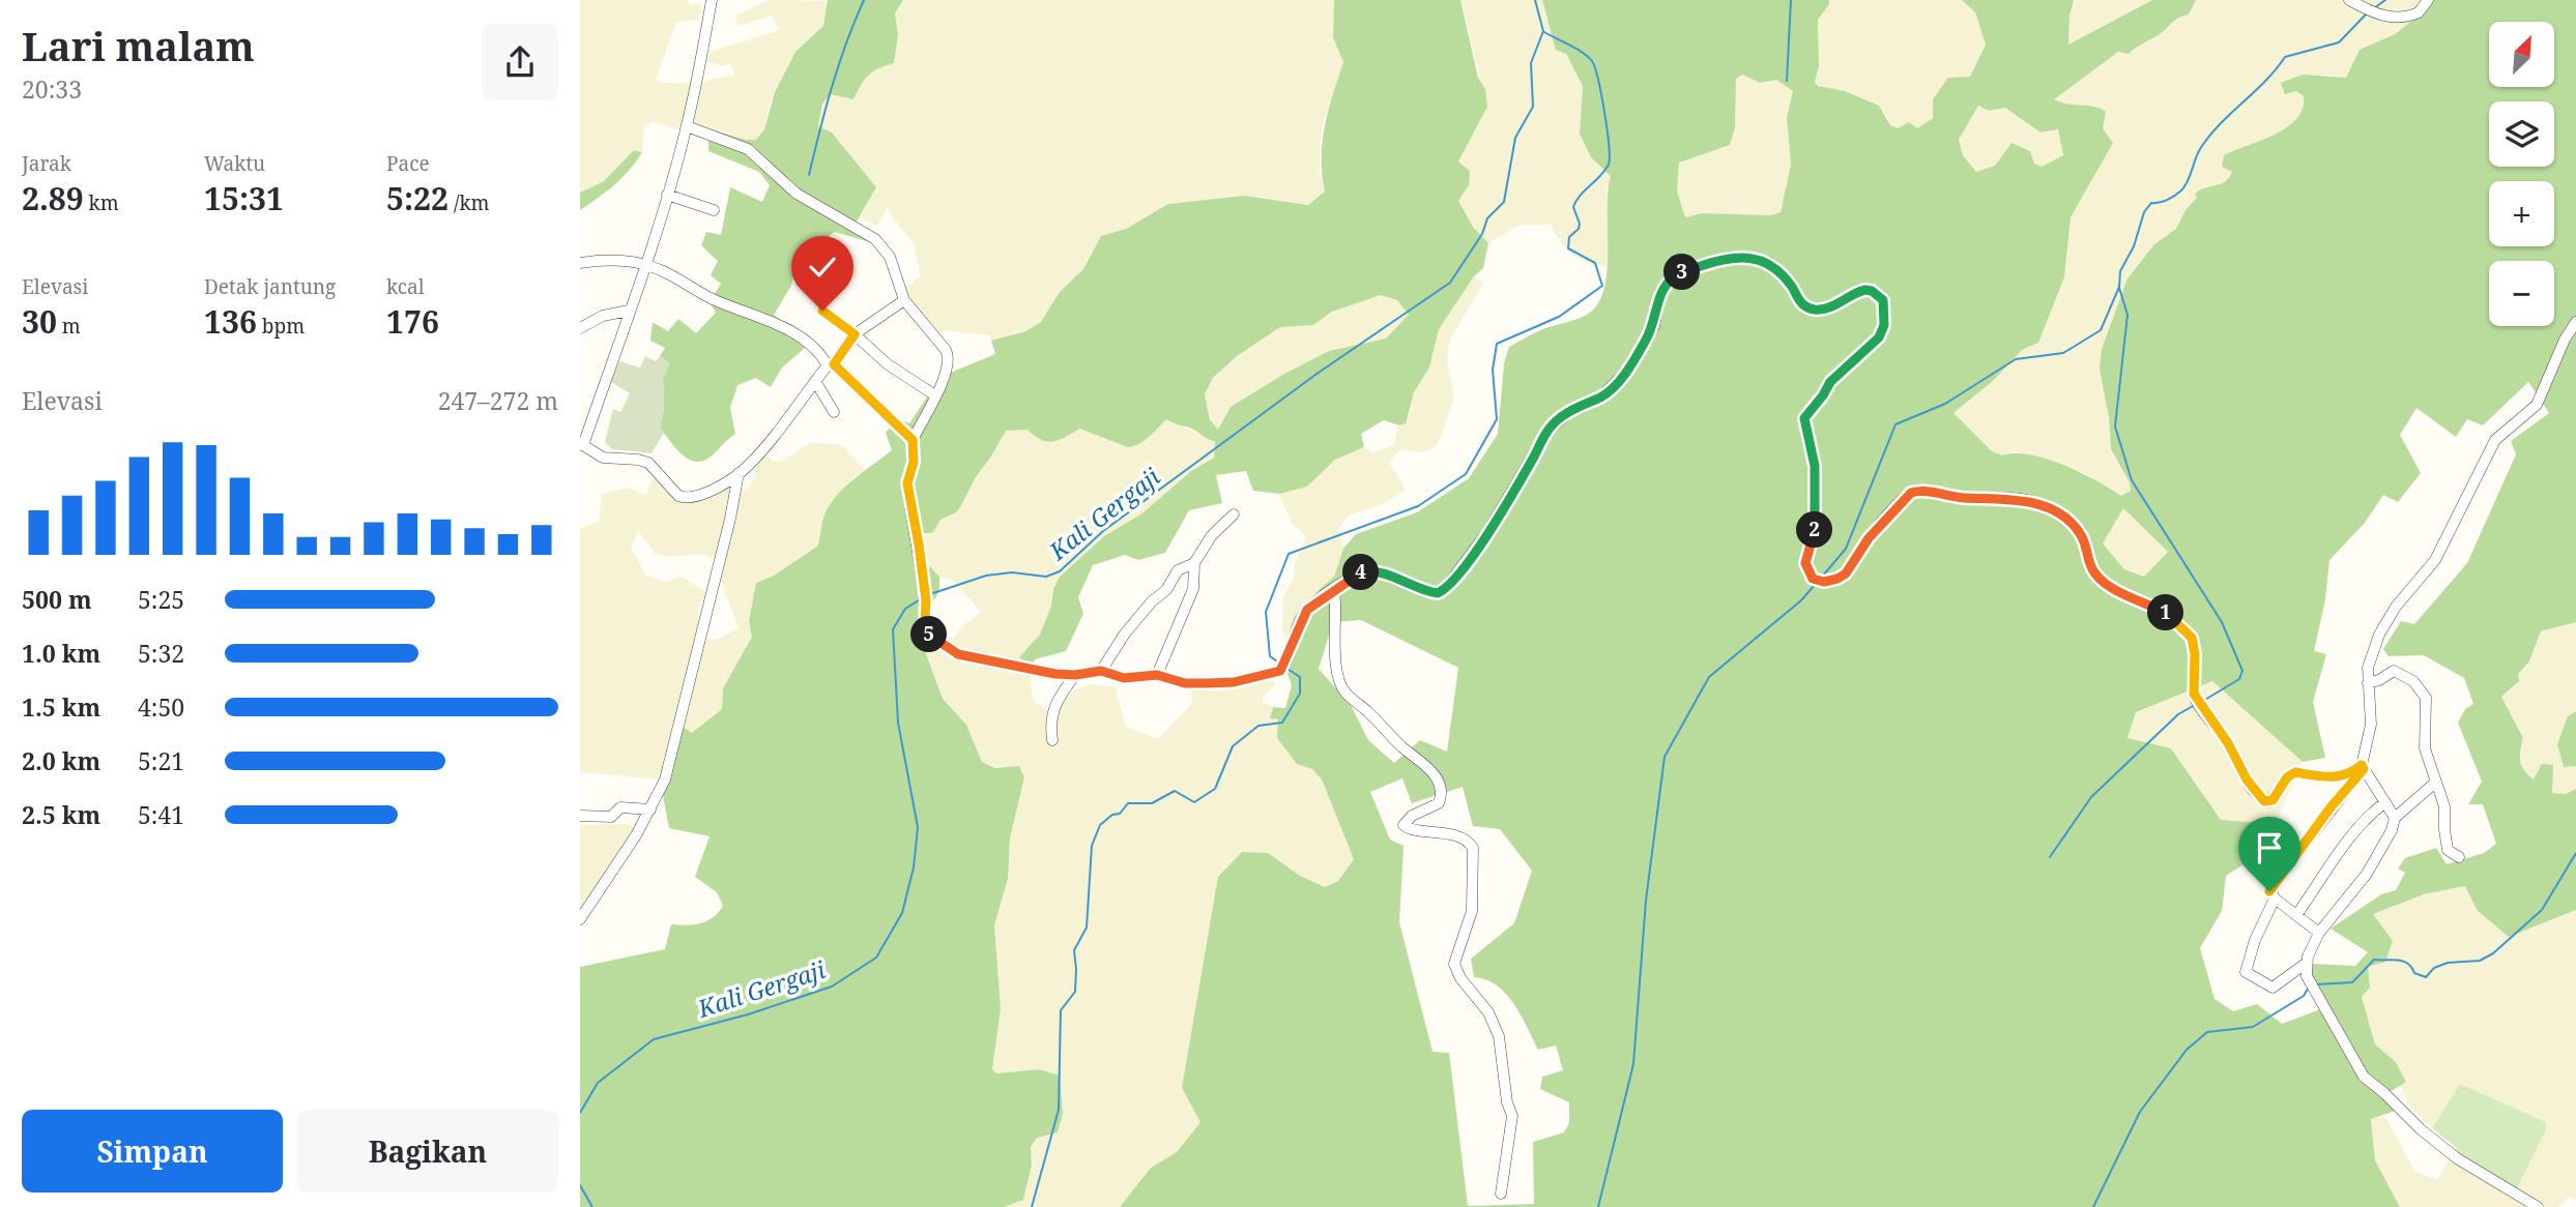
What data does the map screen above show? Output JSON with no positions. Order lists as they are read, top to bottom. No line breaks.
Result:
{"water":["Kali Gergaji"],"north":"top right","page":{"heading":["Lari malam","20:33"],"map_buttons":["+","−"],"stats":[["Jarak","2.89 km"],["Waktu","15:31"],["Pace","5:22 /km"],["Elevasi","30 m"],["Detak jantung","136 bpm"],["kcal","176"]],"pins":["3","2","4","1","5"],"chart":["Elevasi","247–272 m"],"list":[{"name":"500 m","note":"5:25"},{"name":"1.0 km","note":"5:32"},{"name":"1.5 km","note":"4:50"},{"name":"2.0 km","note":"5:21"},{"name":"2.5 km","note":"5:41"}],"buttons":["Simpan","Bagikan"]}}
